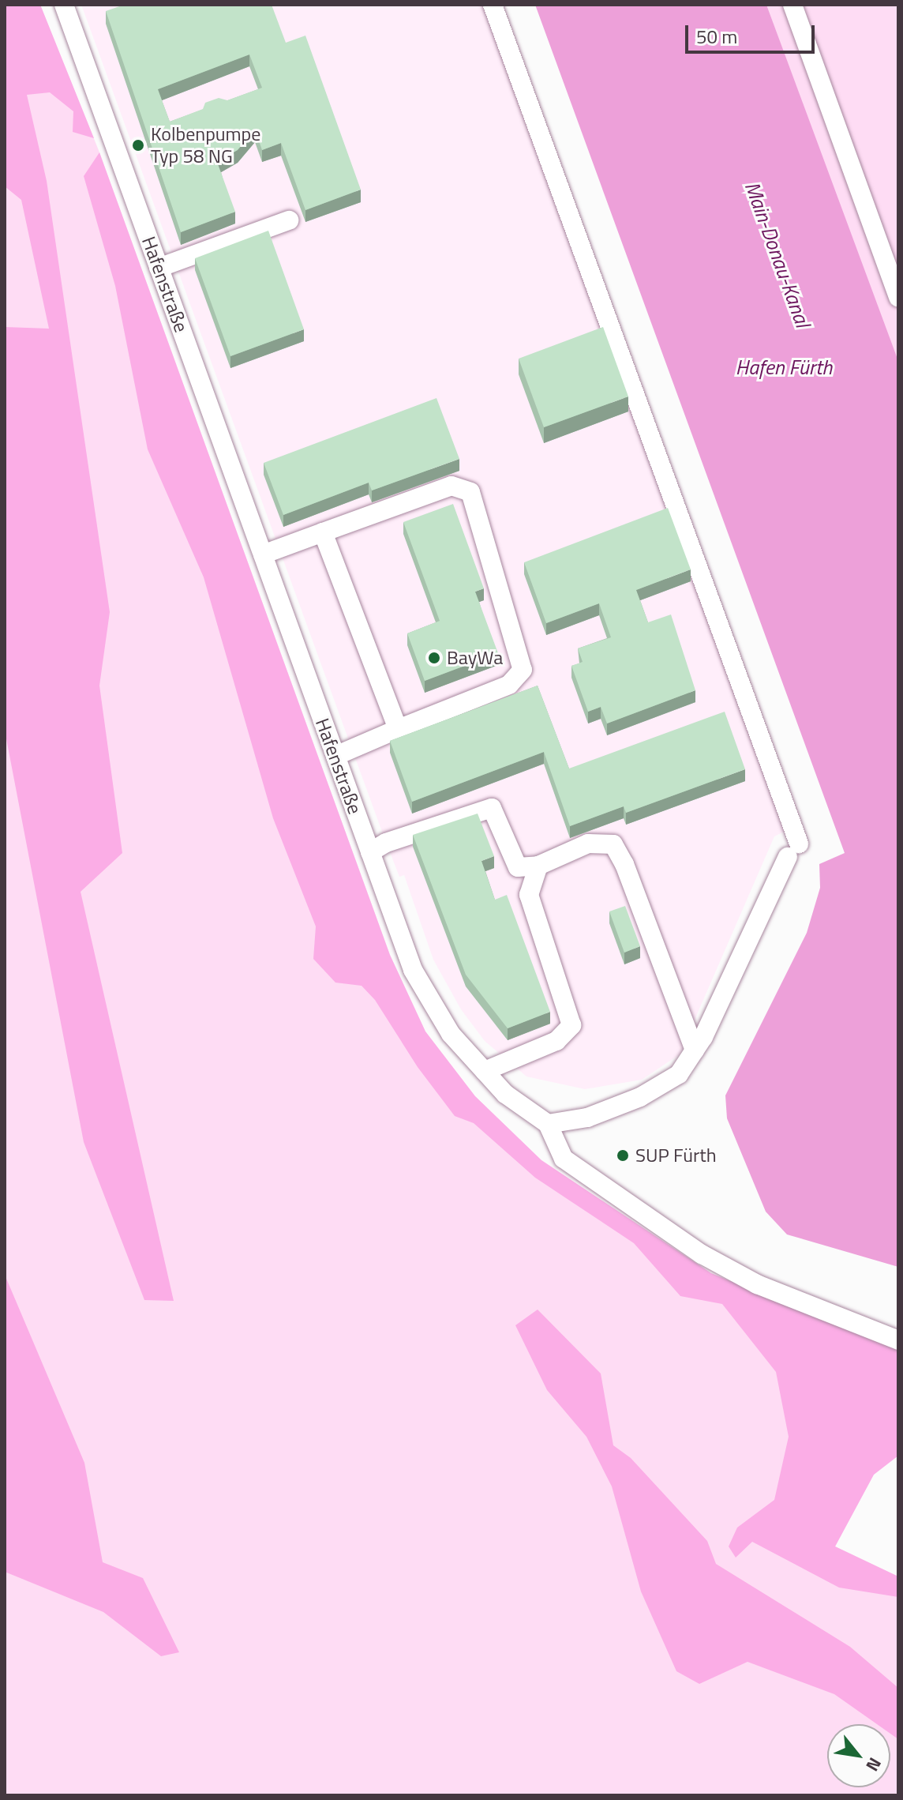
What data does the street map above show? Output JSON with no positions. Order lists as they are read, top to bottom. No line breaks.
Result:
{"streets":{"street":["Hafenstraße"]},"water":["Main-Donau-Kanal","Hafen Fürth"],"places":["Kolbenpumpe Typ 58 NG","BayWa","SUP Fürth"],"scale_bar":"50 m","north":"bottom right"}
